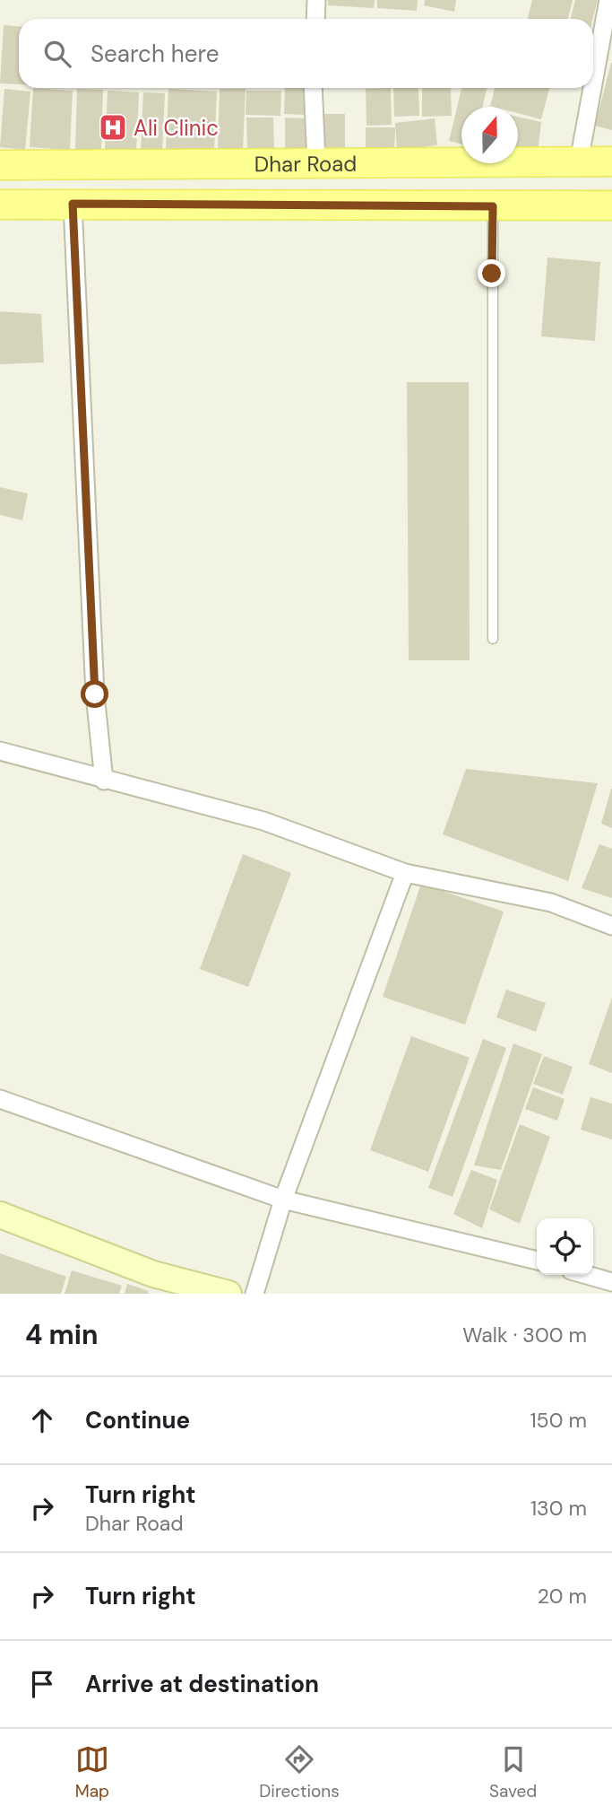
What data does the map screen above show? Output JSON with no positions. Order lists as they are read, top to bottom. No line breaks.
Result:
{"streets":{"main road":["Dhar Road"]},"places":{"hospital":["Ali Clinic"]},"north":"top","page":{"search":"Search here","heading":["4 min","Walk · 300 m"],"list":[["Continue","150 m"],["Turn right","Dhar Road","130 m"],["Turn right","20 m"],"Arrive at destination"],"nav":["Map","Directions","Saved"]}}
